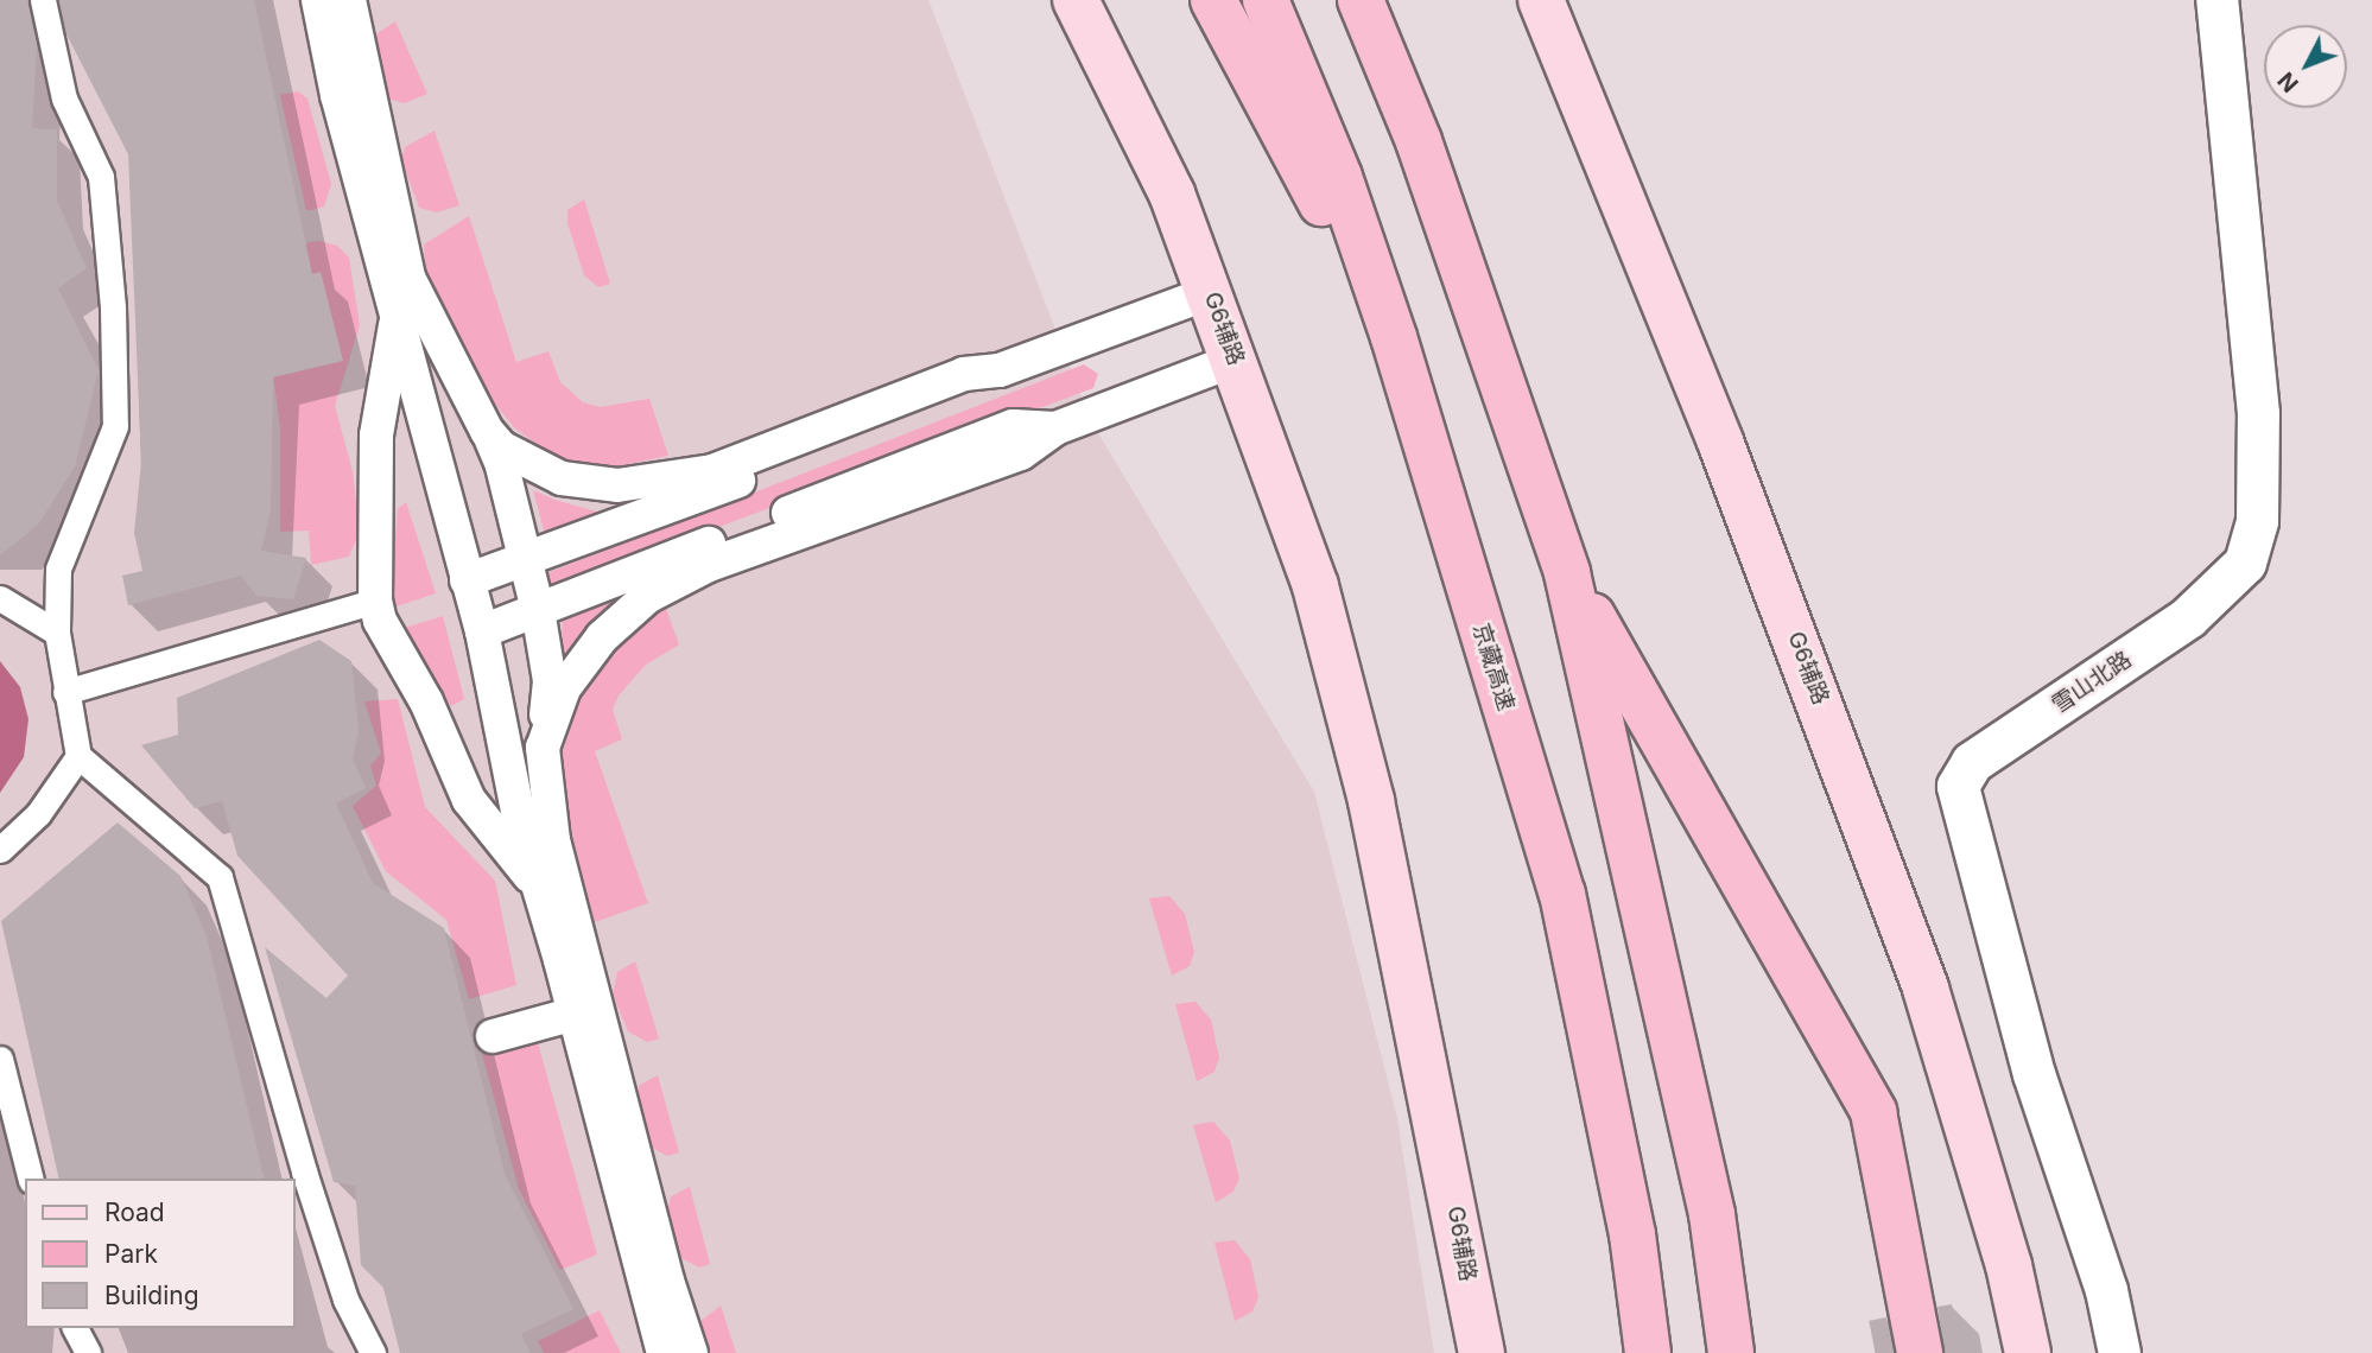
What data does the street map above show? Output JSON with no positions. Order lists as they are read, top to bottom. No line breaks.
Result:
{"streets":{"highway":["京藏高速"],"main road":["G6辅路"],"street":["雪山北路"]},"legend":["Road","Park","Building"],"north":"bottom left"}
